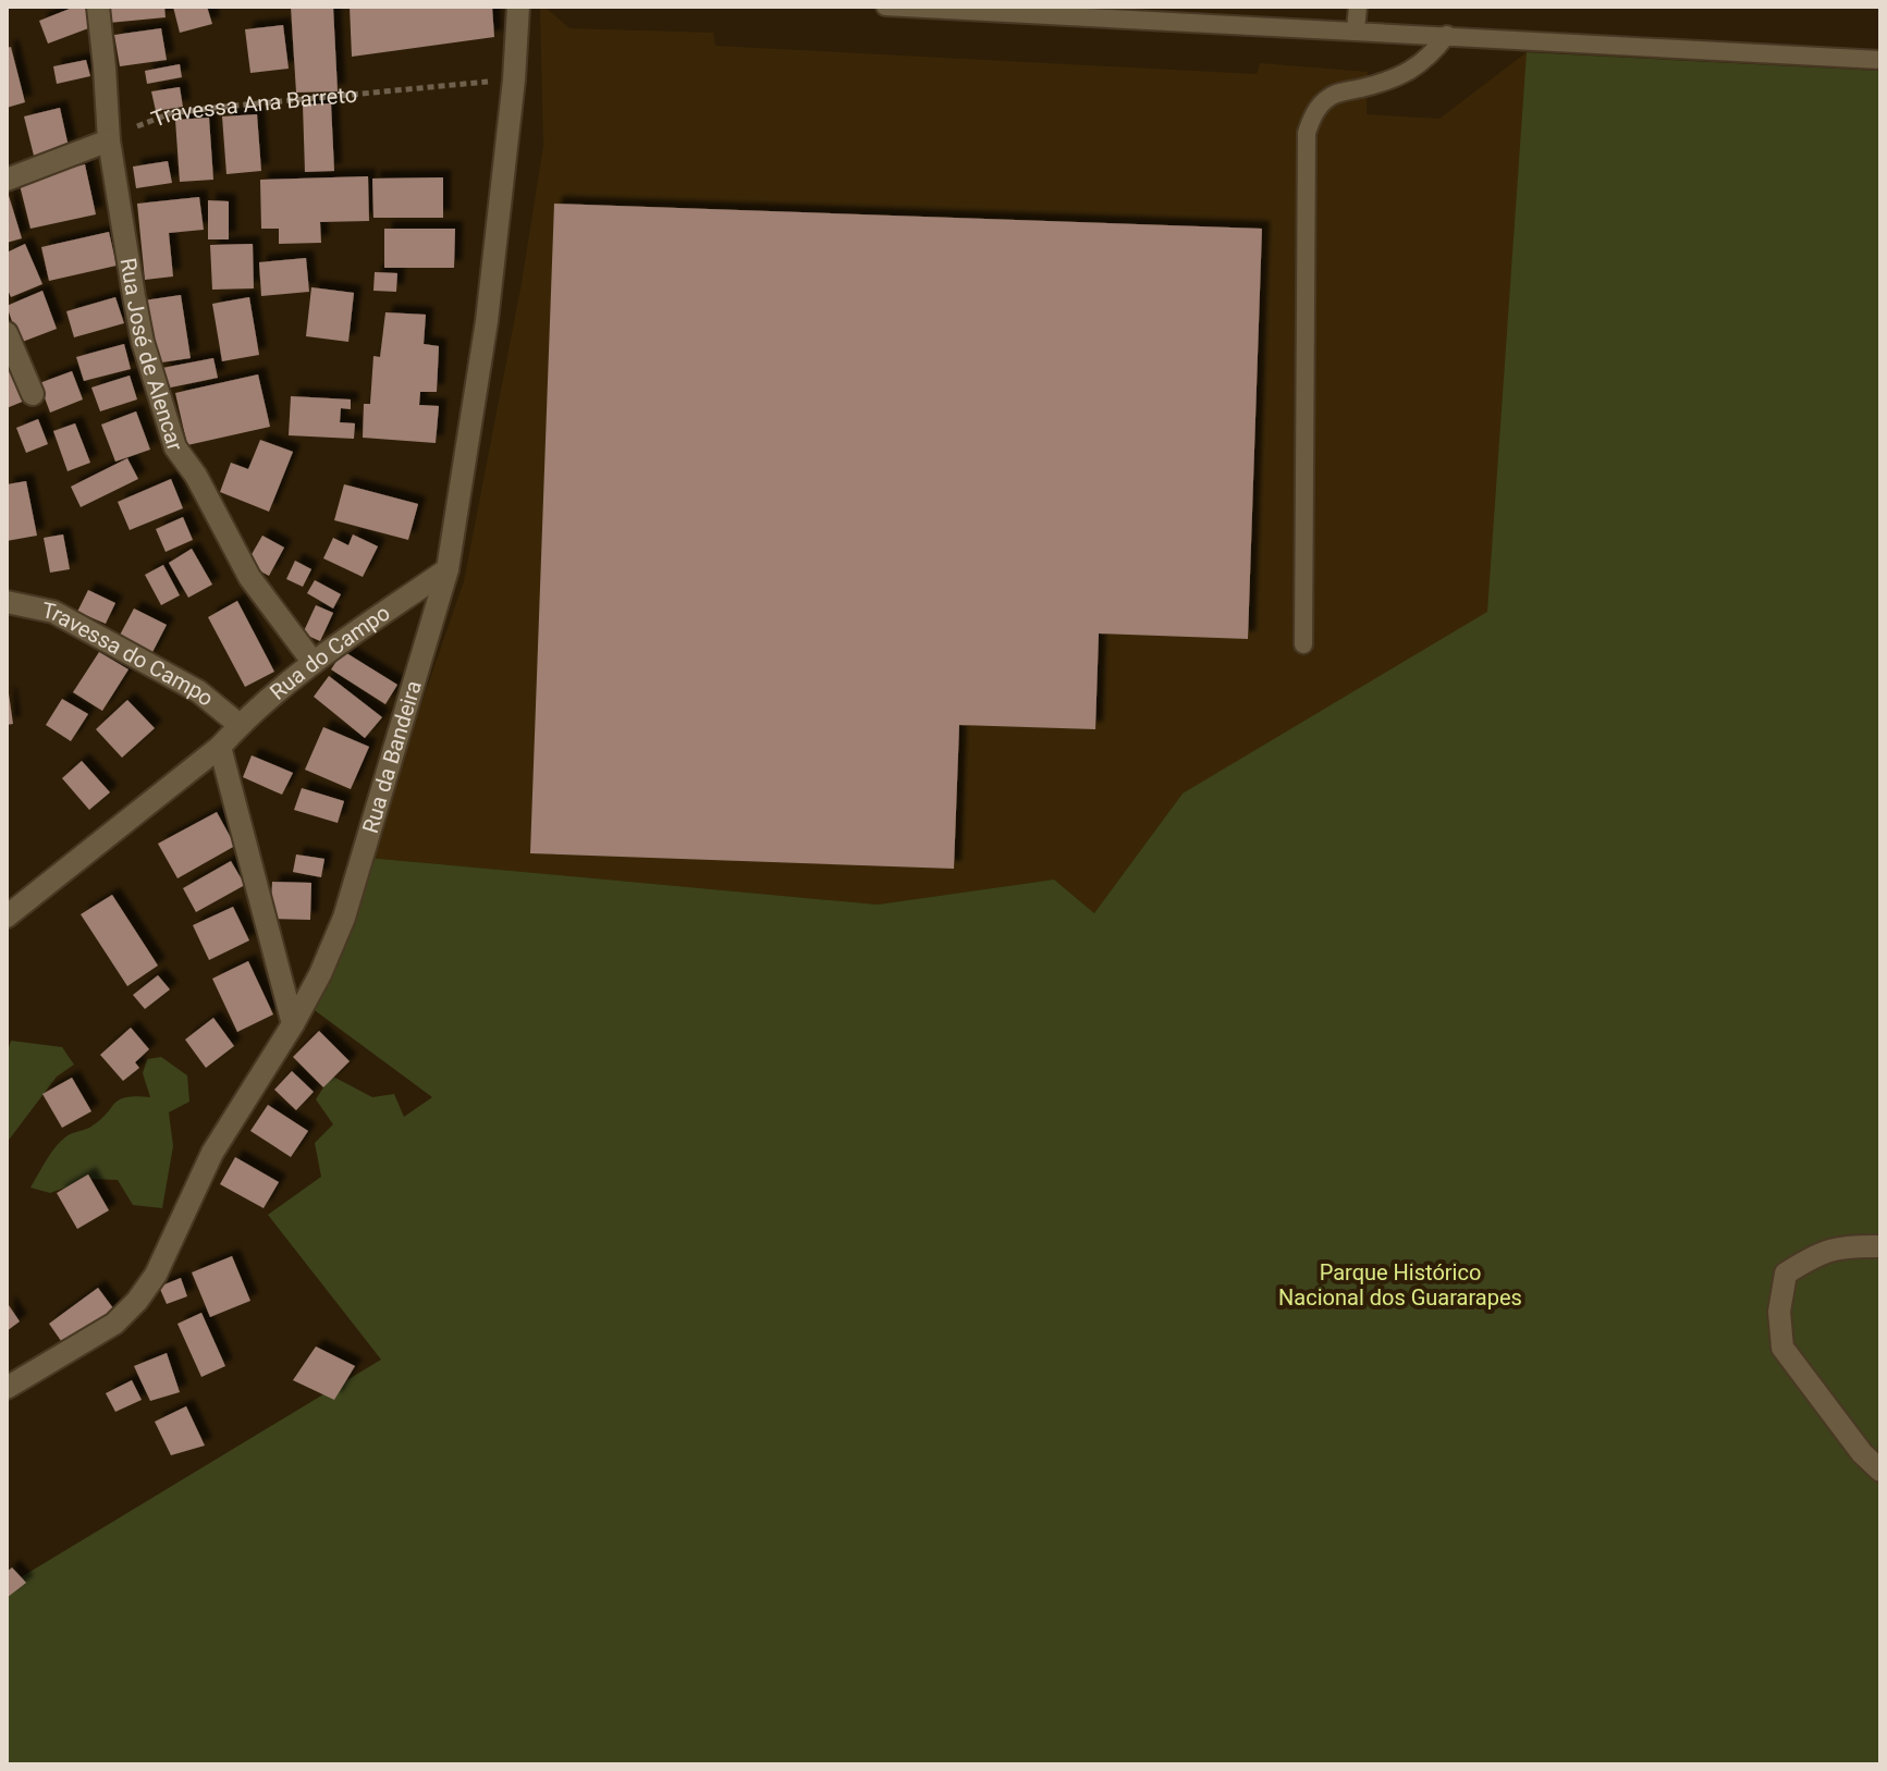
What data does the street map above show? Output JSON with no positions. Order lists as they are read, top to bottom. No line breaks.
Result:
{"streets":{"street":["Rua José de Alencar","Rua do Campo","Travessa do Campo","Rua da Bandeira"],"path":["Travessa Ana Barreto"]},"crossings":[["Travessa Ana Barreto","Rua José de Alencar"],["Travessa Ana Barreto","Rua da Bandeira"],["Rua José de Alencar","Rua do Campo"],["Rua do Campo","Travessa do Campo"],["Rua do Campo","Rua da Bandeira"]],"parks":["Parque Histórico Nacional dos Guararapes"]}
